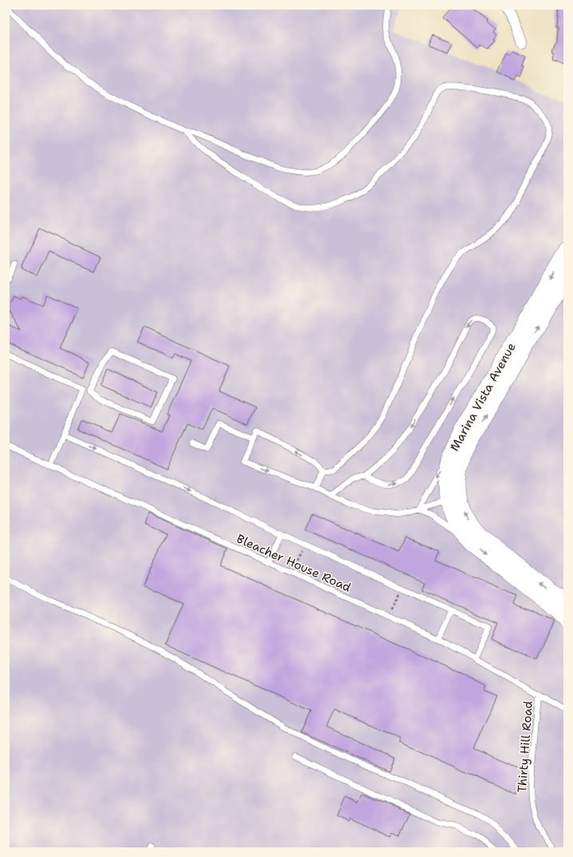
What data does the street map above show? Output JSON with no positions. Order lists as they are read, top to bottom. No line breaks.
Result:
{"streets":{"main road":["Marina Vista Avenue"],"lane":["Bleacher House Road","Thirty Hill Road"]},"crossings":[["Bleacher House Road","Thirty Hill Road"]]}
